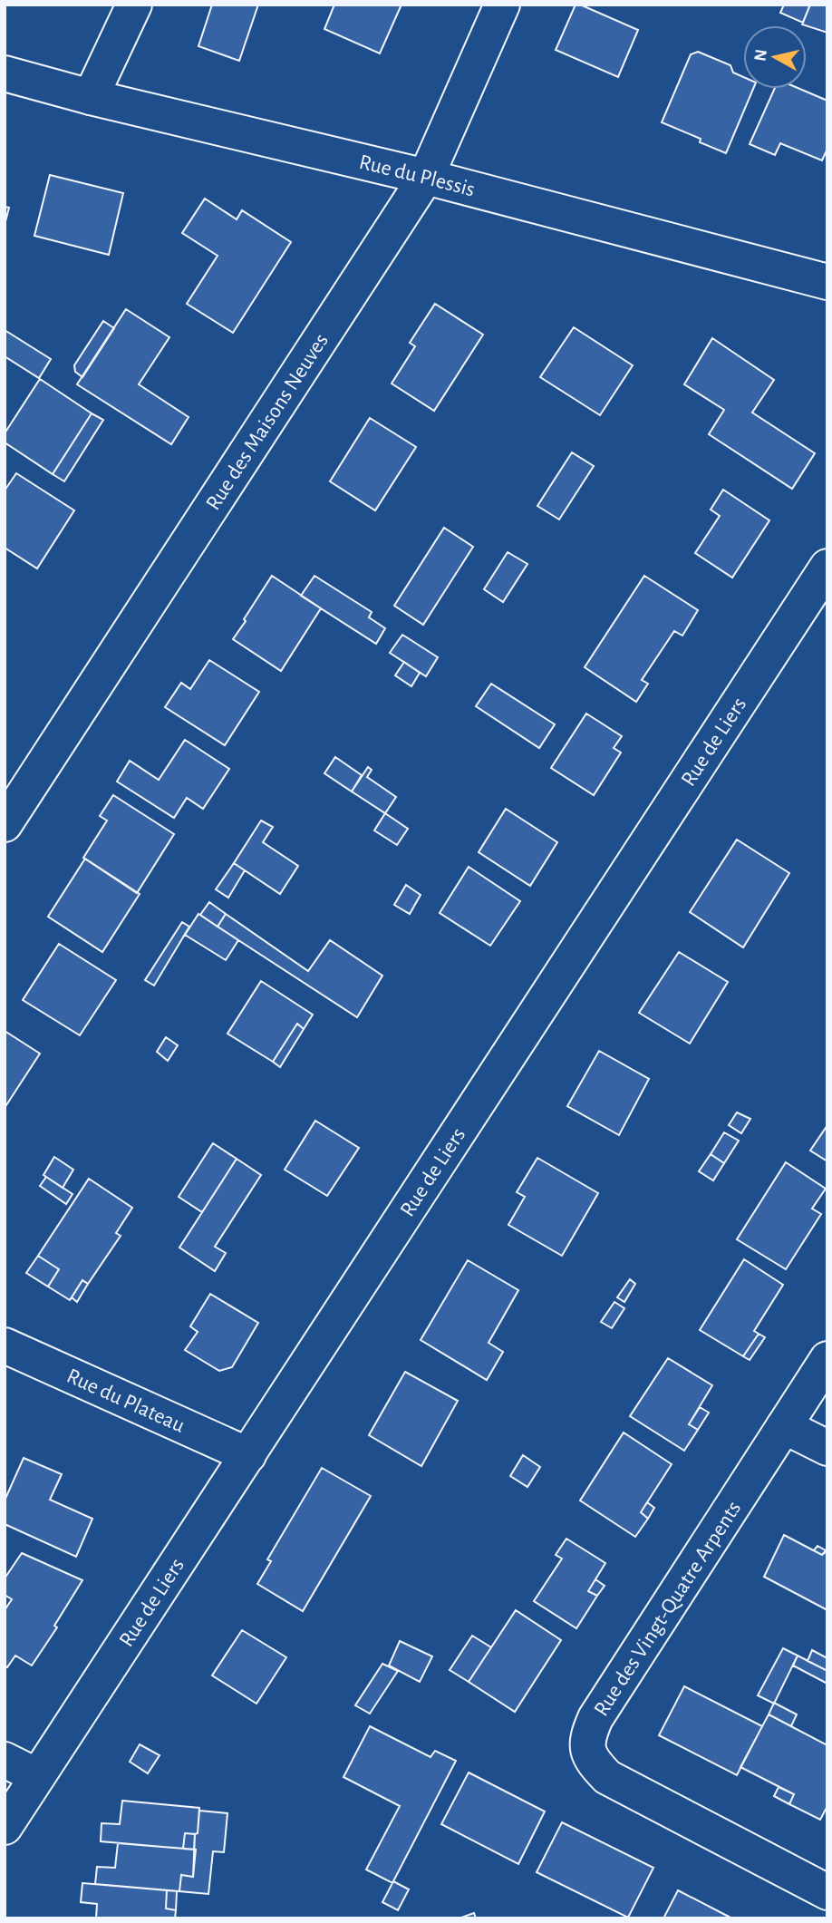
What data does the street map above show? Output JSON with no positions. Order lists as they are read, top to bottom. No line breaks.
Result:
{"streets":{"street":["Rue du Plessis","Rue des Maisons Neuves","Rue de Liers","Rue du Plateau","Rue des Vingt-Quatre Arpents"]},"crossings":[["Rue du Plessis","Rue des Maisons Neuves"],["Rue de Liers","Rue du Plateau"]],"north":"left"}
